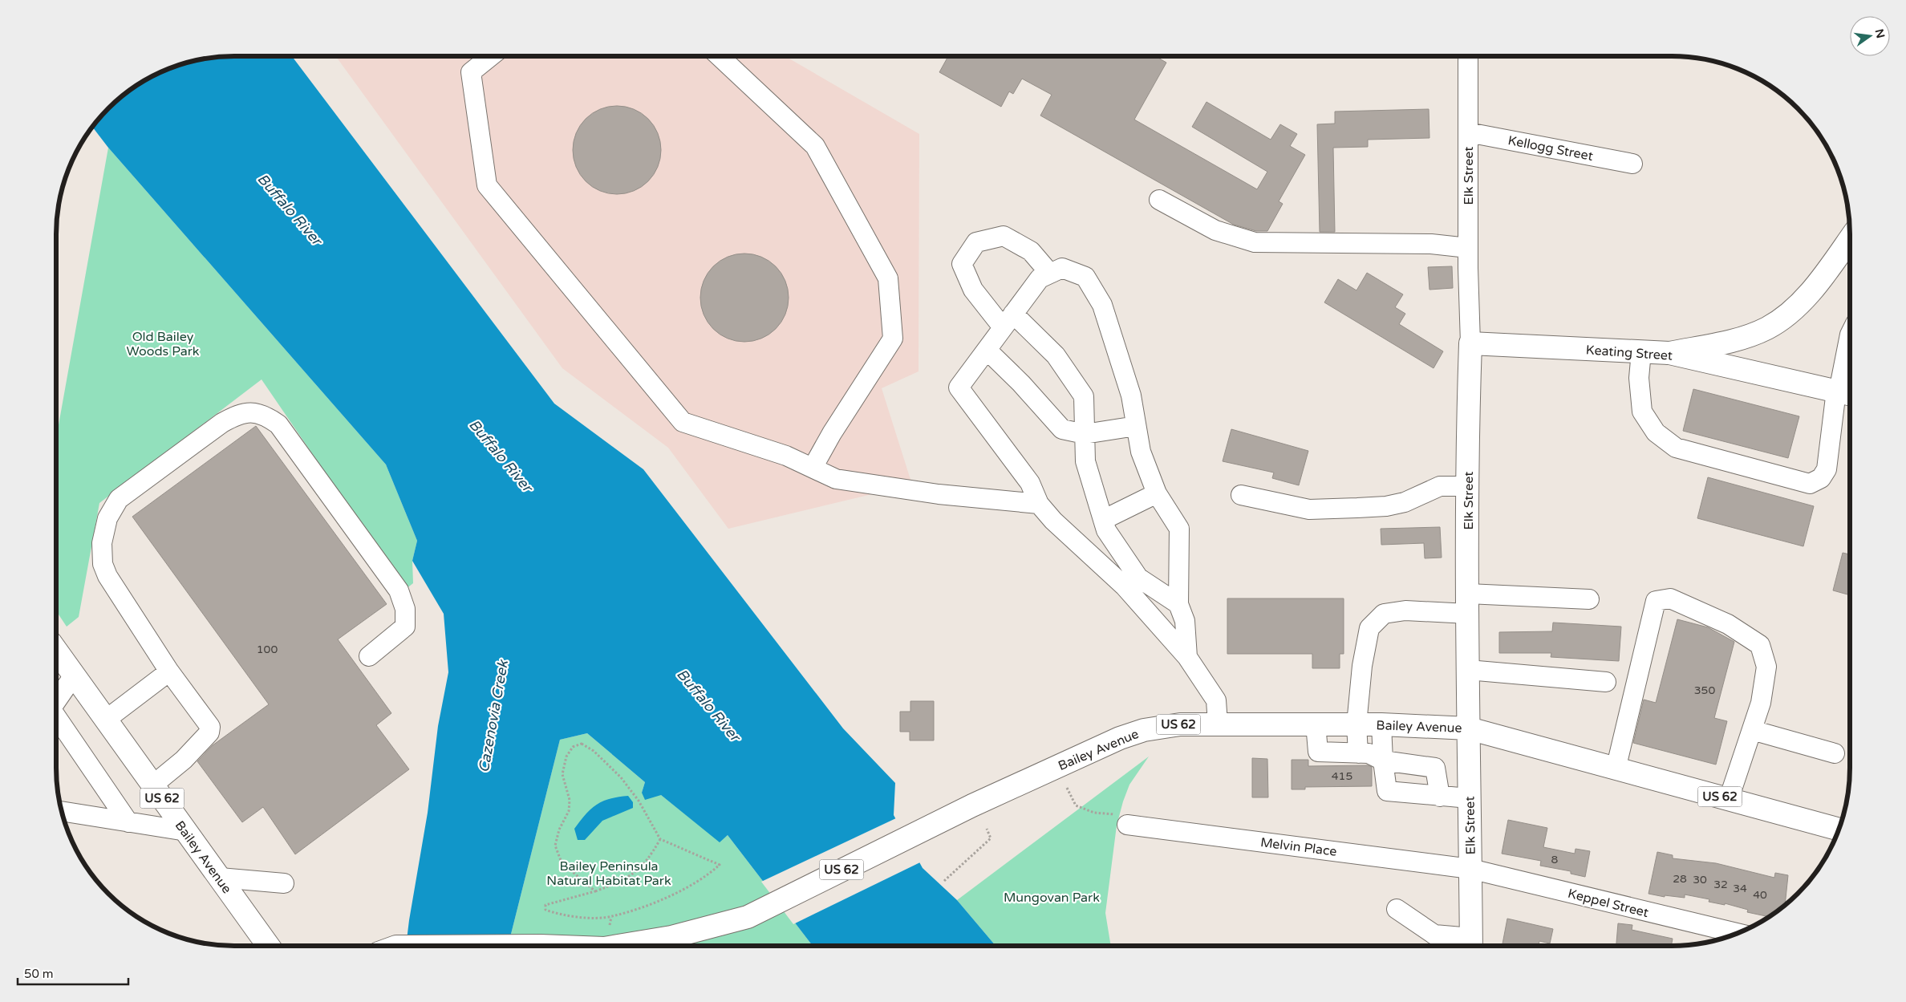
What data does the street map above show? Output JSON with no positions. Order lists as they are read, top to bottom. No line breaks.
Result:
{"streets":{"main road":["Elk Street","Keating Street","US 62","Bailey Avenue"],"street":["Kellogg Street","Melvin Place","Keppel Street"]},"crossings":[["Kellogg Street","Elk Street"],["Elk Street","Keating Street"],["Elk Street","Bailey Avenue"],["Elk Street","Melvin Place"],["Elk Street","Keppel Street"],["Melvin Place","Keppel Street"]],"water":["Buffalo River","Cazenovia Creek"],"parks":["Old Bailey Woods Park","Bailey Peninsula Natural Habitat Park","Mungovan Park"],"house_numbers":["100","350","415","8","28","30","32","34","40"],"scale_bar":"50 m","north":"right"}
